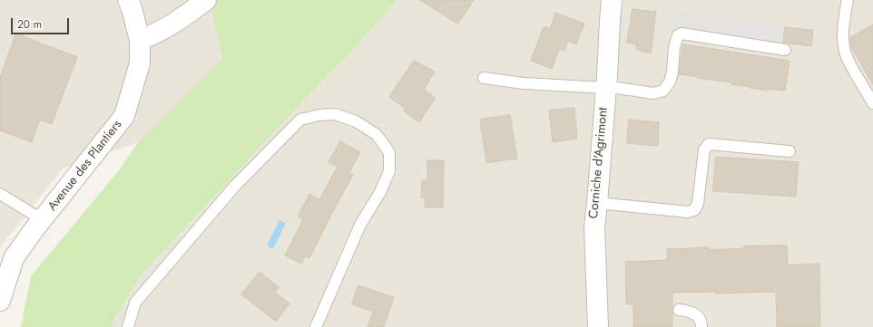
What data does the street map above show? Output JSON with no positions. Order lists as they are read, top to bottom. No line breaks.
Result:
{"streets":{"street":["Corniche d'Agrimont","Avenue des Plantiers"]},"scale_bar":"20 m"}
